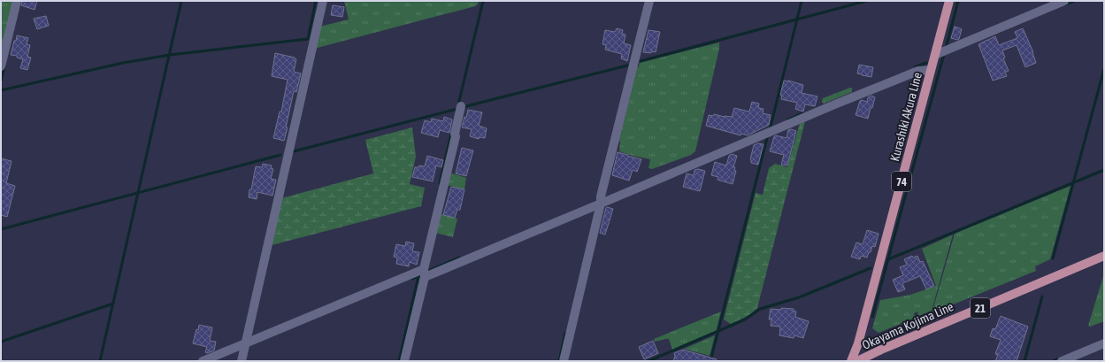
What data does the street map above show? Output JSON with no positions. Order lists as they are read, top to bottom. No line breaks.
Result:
{"streets":{"main road":["Kurashiki Akura Line","74","21","Okayama Kojima Line"]}}
